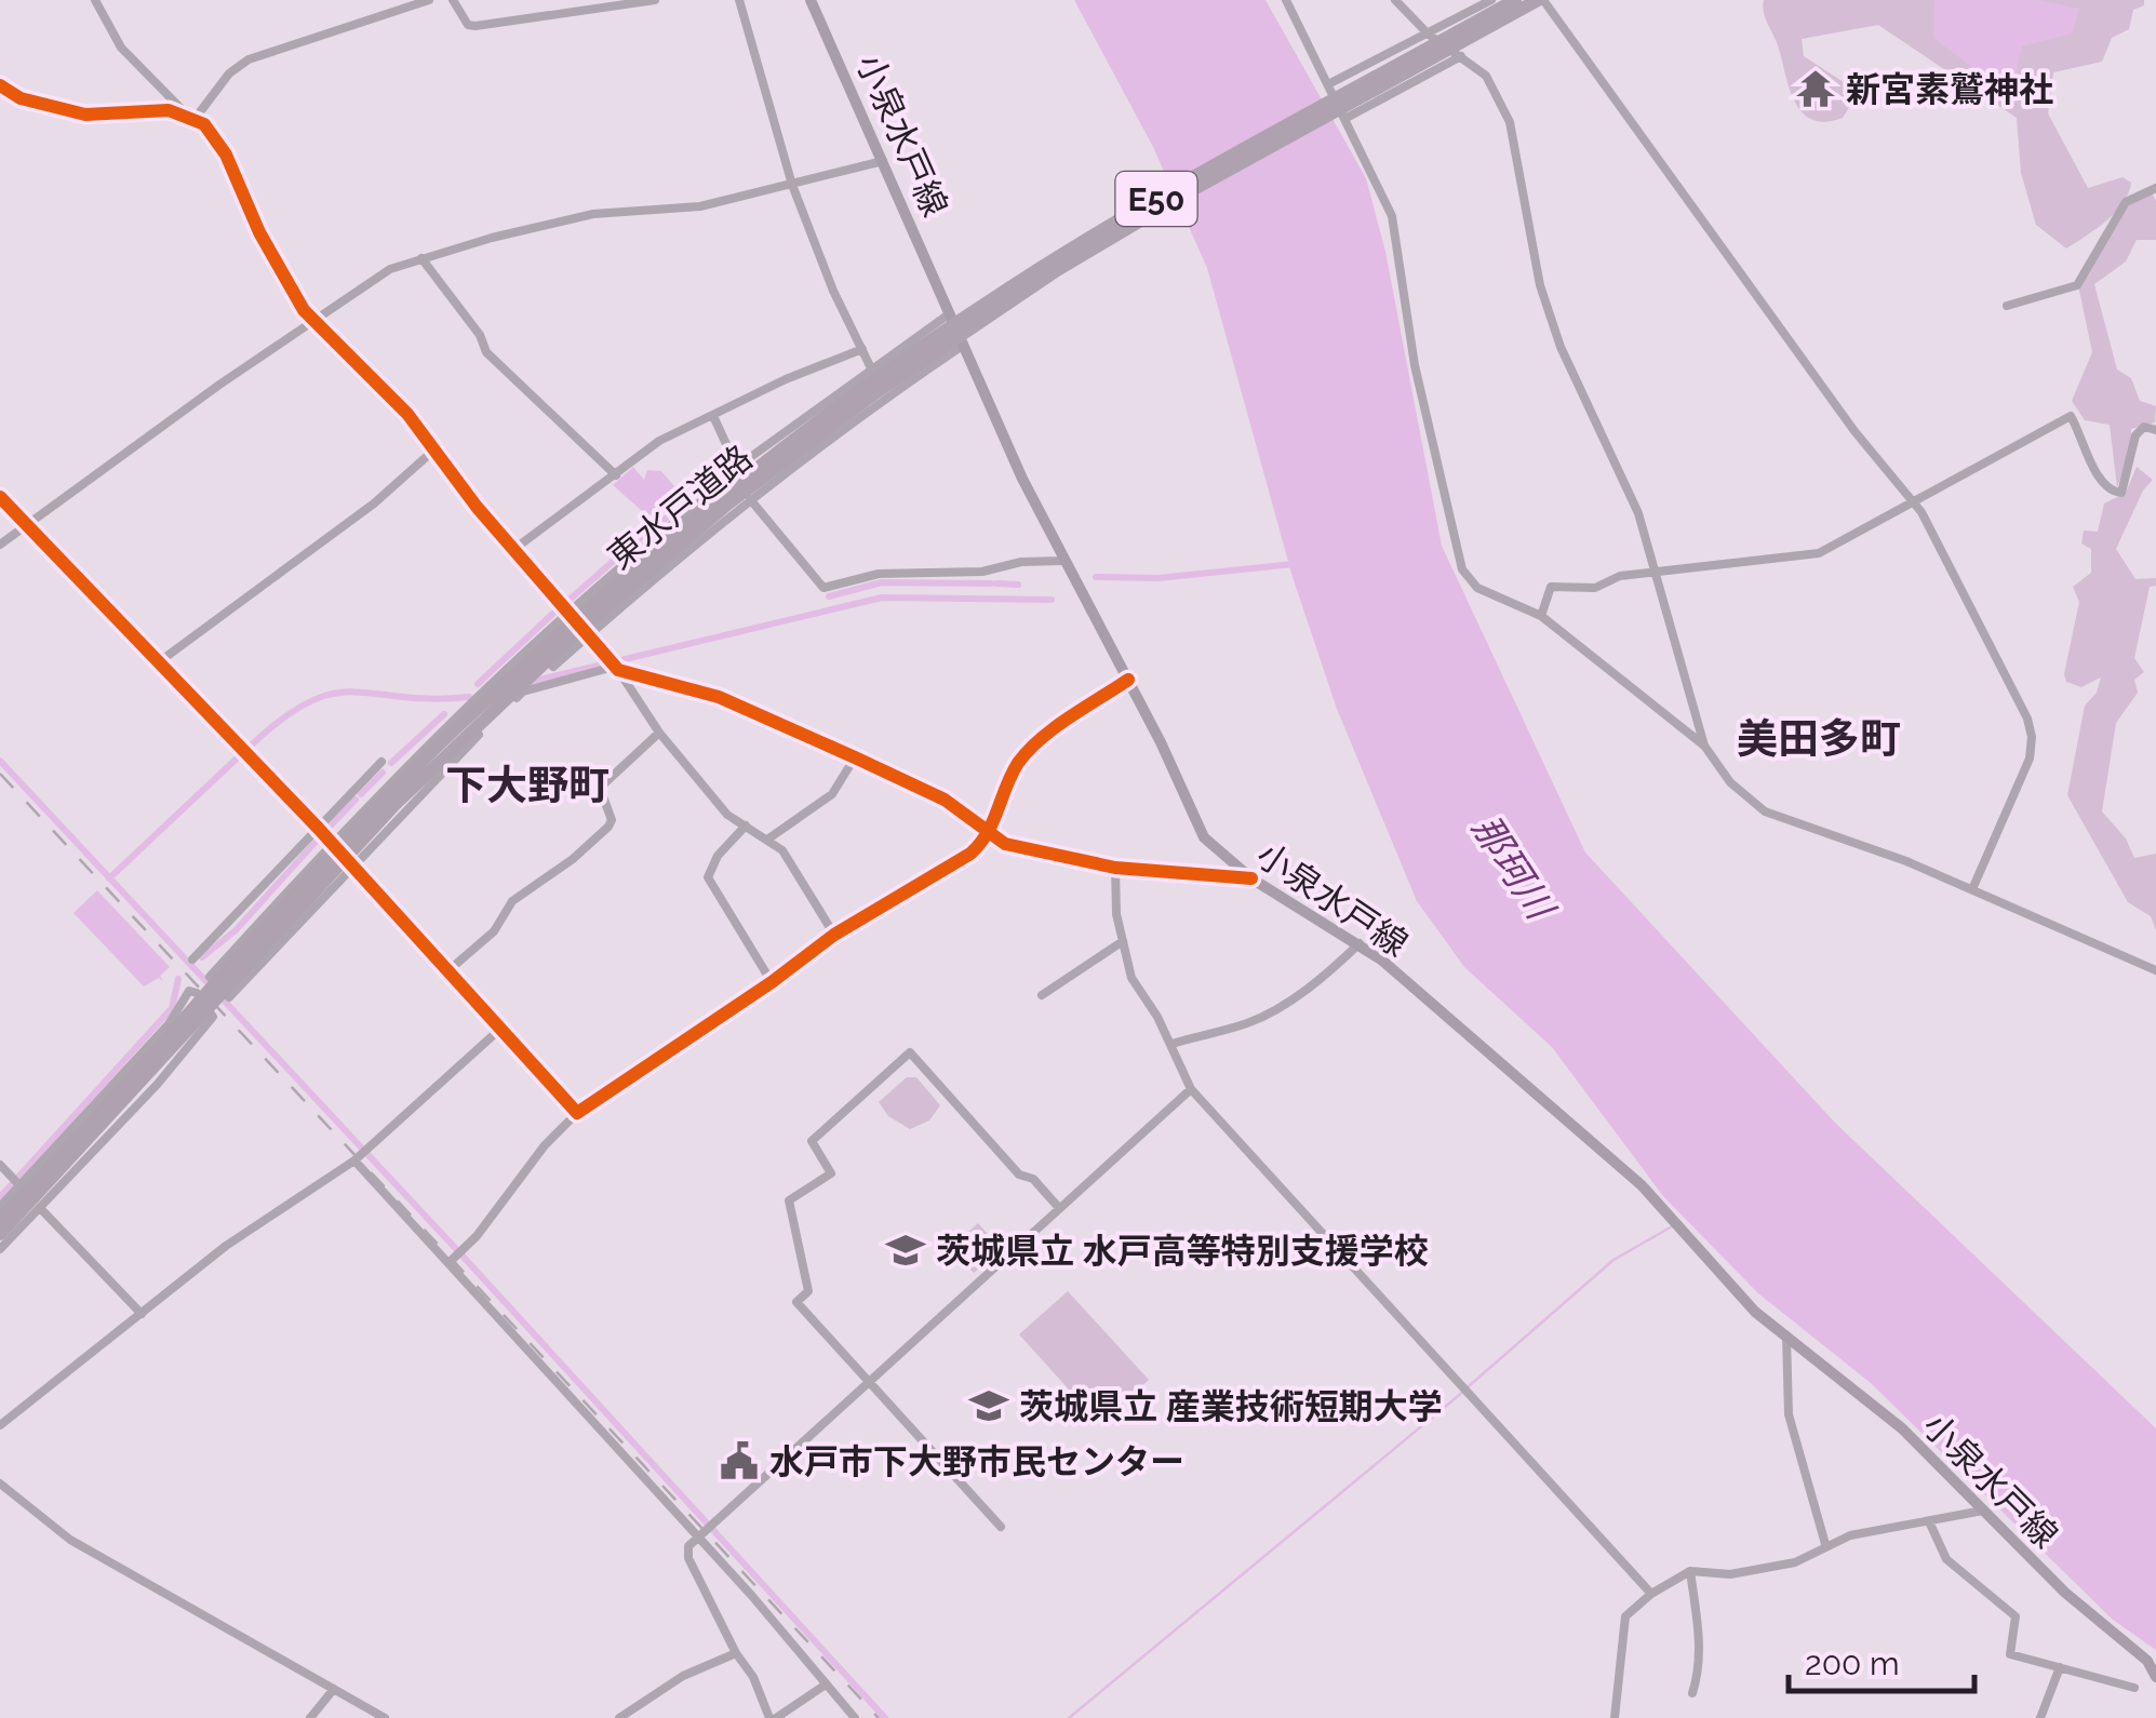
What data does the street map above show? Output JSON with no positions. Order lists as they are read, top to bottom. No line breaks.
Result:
{"streets":{"highway":["E50","東水戸道路"],"main road":["小泉水戸線"]},"districts":["美田多町","下大野町"],"water":["那珂川"],"places":{"temple":["新宮素鷲神社"],"school or university":["茨城県立 水戸高等特別支援学校","茨城県立 産業技術短期大学"],"public building":["水戸市下大野市民センター"]},"scale_bar":"200 m"}
